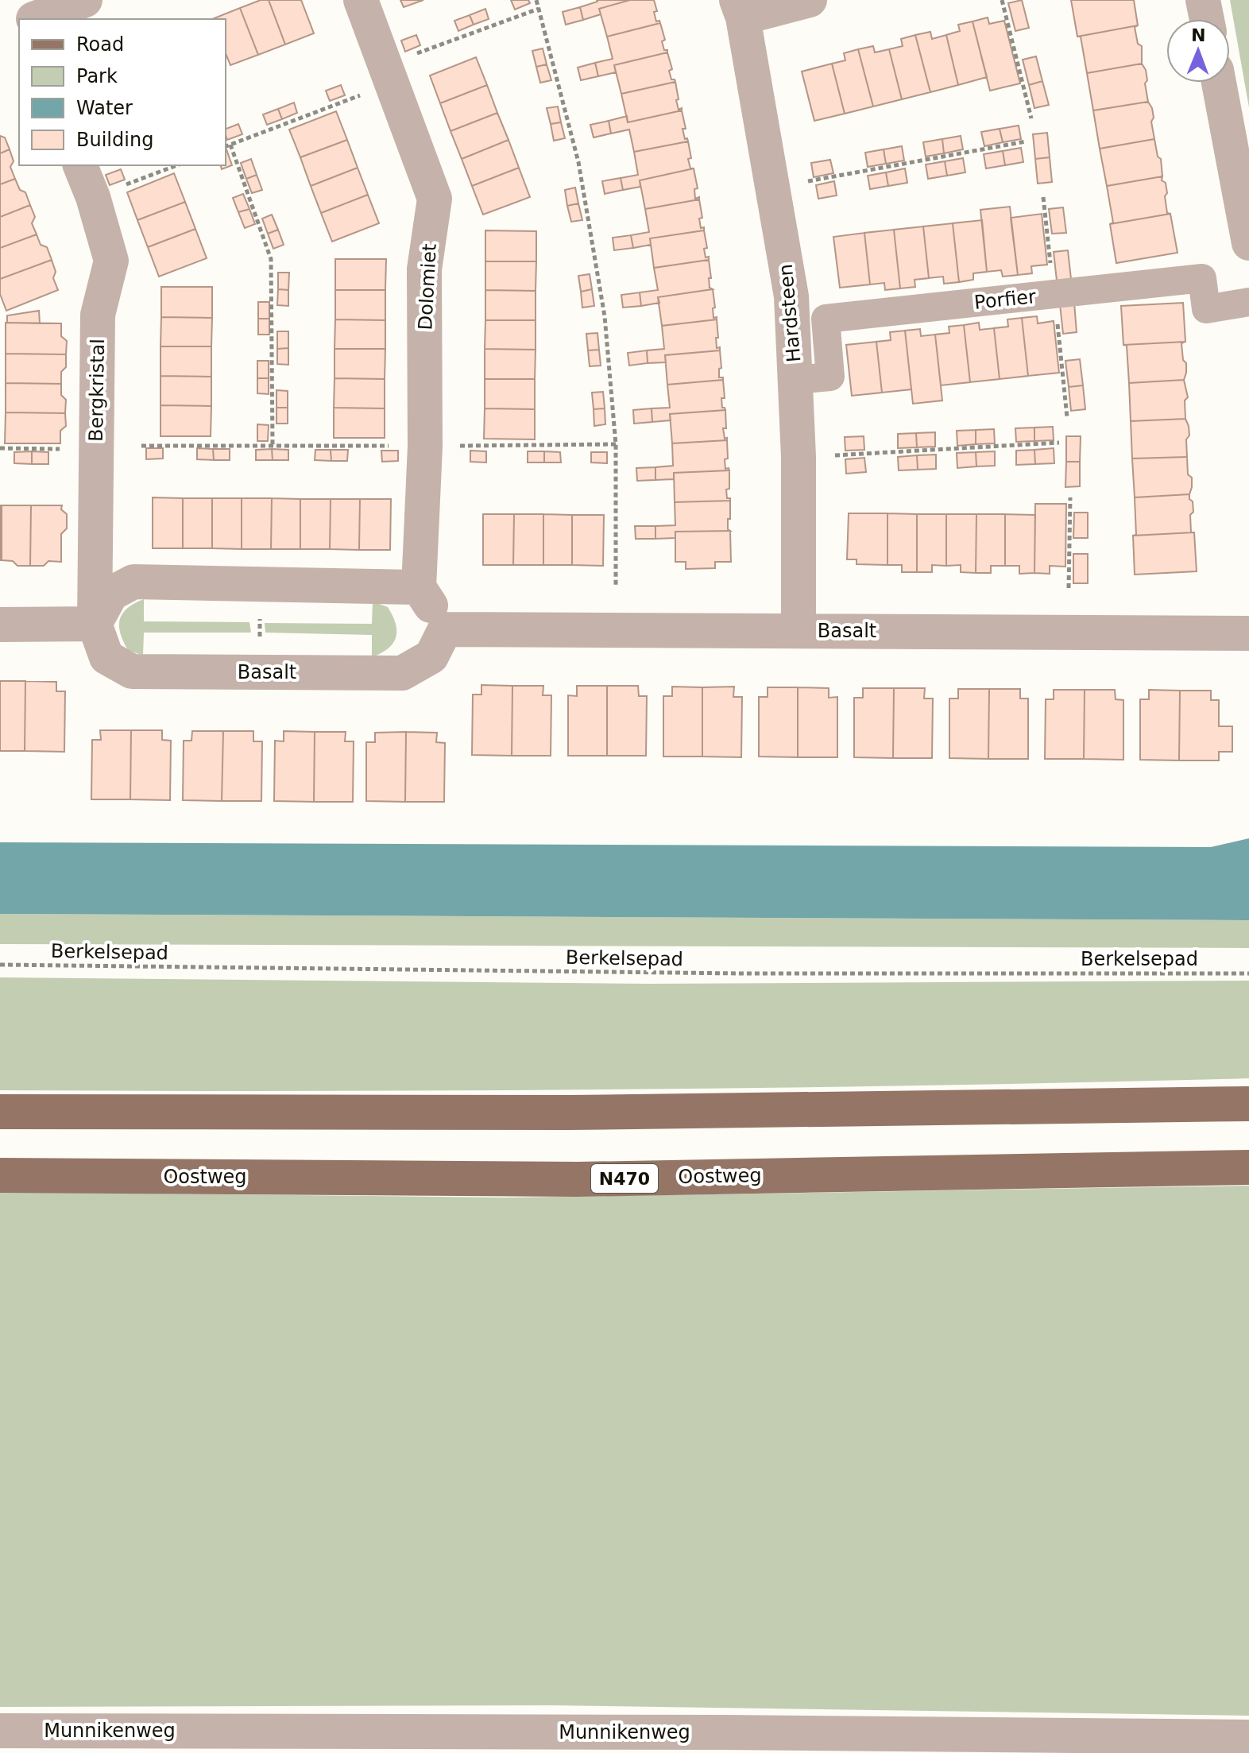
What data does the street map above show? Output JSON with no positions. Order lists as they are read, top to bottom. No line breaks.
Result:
{"streets":{"main road":["Oostweg","N470"],"street":["Dolomiet","Porfier","Hardsteen","Bergkristal","Basalt","Munnikenweg"],"path":["Berkelsepad"]},"crossings":[["Porfier","Hardsteen"],["Hardsteen","Basalt"],["Bergkristal","Basalt"]],"legend":["Road","Park","Water","Building"],"north":"top"}
